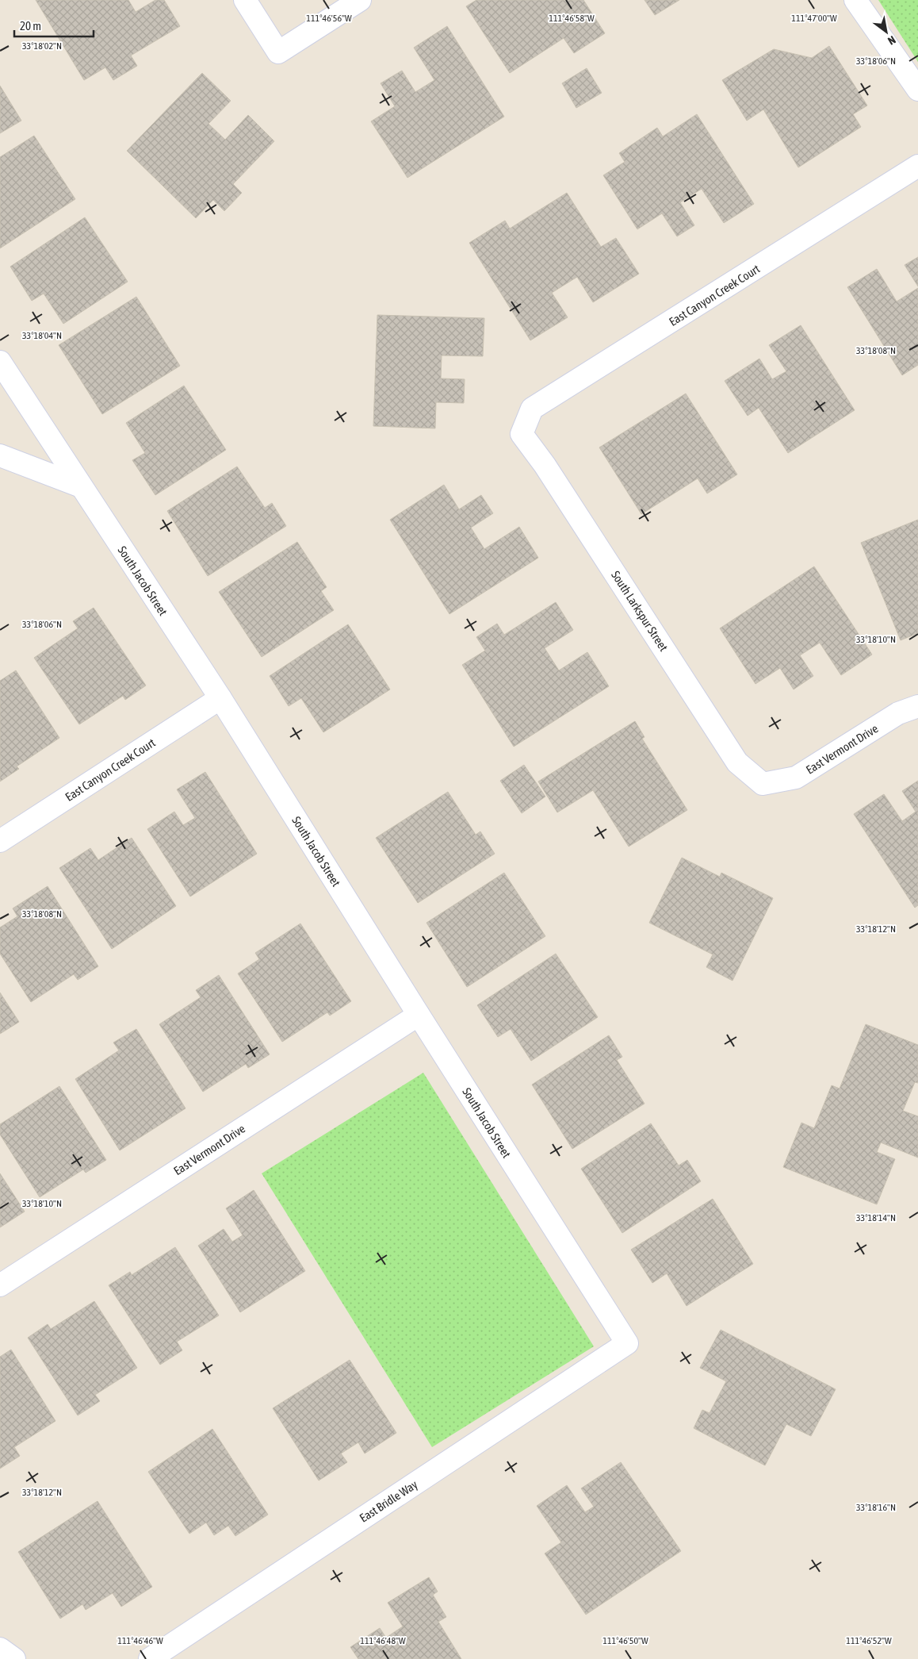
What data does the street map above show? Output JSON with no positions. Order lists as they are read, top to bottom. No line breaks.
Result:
{"streets":{"street":["East Canyon Creek Court","South Jacob Street","South Larkspur Street","East Vermont Drive","East Bridle Way"]},"crossings":[["East Canyon Creek Court","South Jacob Street"],["East Canyon Creek Court","South Larkspur Street"],["South Jacob Street","East Vermont Drive"],["South Jacob Street","East Bridle Way"],["South Larkspur Street","East Vermont Drive"]],"scale_bar":"20 m","north":"bottom right","coordinates":["111°46'56\"W","111°46'58\"W","111°47'00\"W","33°18'02\"N","33°18'06\"N","33°18'04\"N","33°18'08\"N","33°18'10\"N","33°18'12\"N","33°18'14\"N","33°18'16\"N","111°46'46\"W","111°46'48\"W","111°46'50\"W","111°46'52\"W"]}
